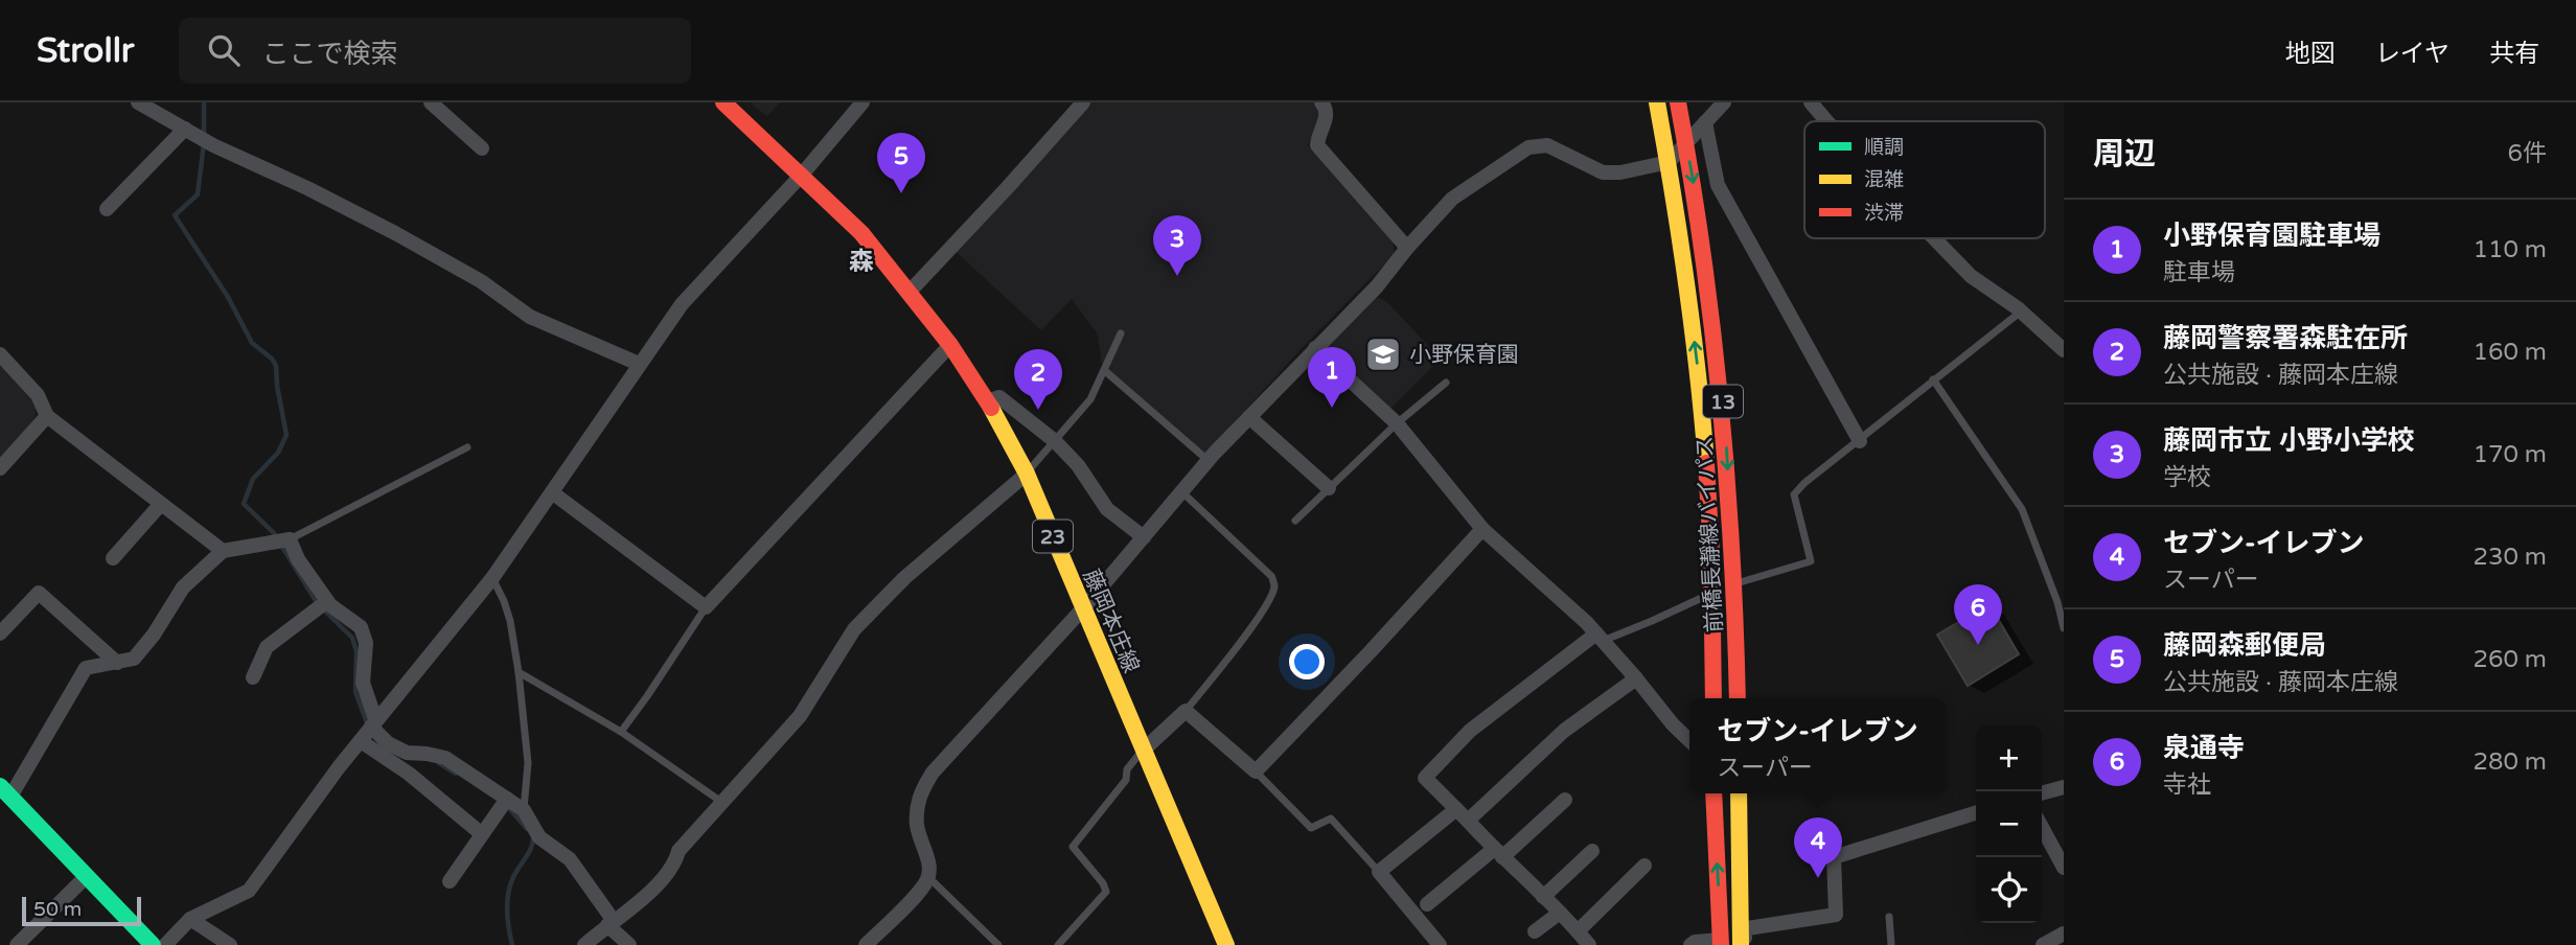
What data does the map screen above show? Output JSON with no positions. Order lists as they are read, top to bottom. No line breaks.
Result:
{"streets":{"main road":["13","前橋長瀞線バイパス","23","藤岡本庄線"]},"districts":["森"],"places":{"school or university":["小野保育園"]},"legend":["順調","混雑","渋滞"],"scale_bar":"50 m","page":{"header":"Strollr","search":"ここで検索","nav":["地図","レイヤ","共有"],"heading":["周辺","6件"],"pins":["5","3","1","2","6","4"],"list":[{"mark":"1","name":"小野保育園駐車場","note":"駐車場","value":"110 m"},{"mark":"2","name":"藤岡警察署森駐在所","note":"公共施設 · 藤岡本庄線","value":"160 m"},{"mark":"3","name":"藤岡市立 小野小学校","note":"学校","value":"170 m"},{"mark":"4","name":"セブン-イレブン","note":"スーパー","value":"230 m"},{"mark":"5","name":"藤岡森郵便局","note":"公共施設 · 藤岡本庄線","value":"260 m"},{"mark":"6","name":"泉通寺","note":"寺社","value":"280 m"}],"popup":["セブン-イレブン","スーパー"],"map_buttons":["+","−"],"scale":"50 m"}}
